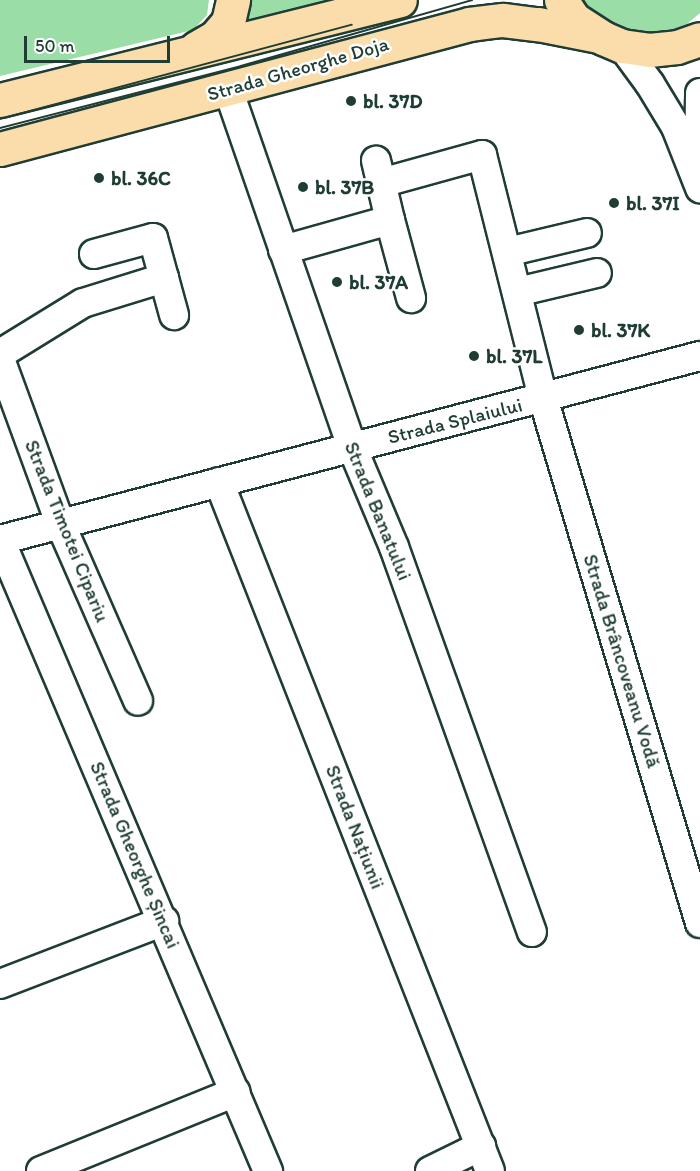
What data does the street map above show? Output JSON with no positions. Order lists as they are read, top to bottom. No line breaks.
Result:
{"streets":{"main road":["Strada Gheorghe Doja"],"street":["Strada Splaiului","Strada Banatului","Strada Timotei Cipariu","Strada Brâncoveanu Vodă","Strada Națiunii","Strada Gheorghe Șincai"]},"crossings":[["Strada Gheorghe Doja","Strada Banatului"],["Strada Splaiului","Strada Banatului"],["Strada Splaiului","Strada Timotei Cipariu"],["Strada Splaiului","Strada Brâncoveanu Vodă"],["Strada Splaiului","Strada Națiunii"],["Strada Splaiului","Strada Gheorghe Șincai"]],"places":["bl. 37D","bl. 36C","bl. 37B","bl. 37I","bl. 37A","bl. 37K","bl. 37L"],"scale_bar":"50 m"}
